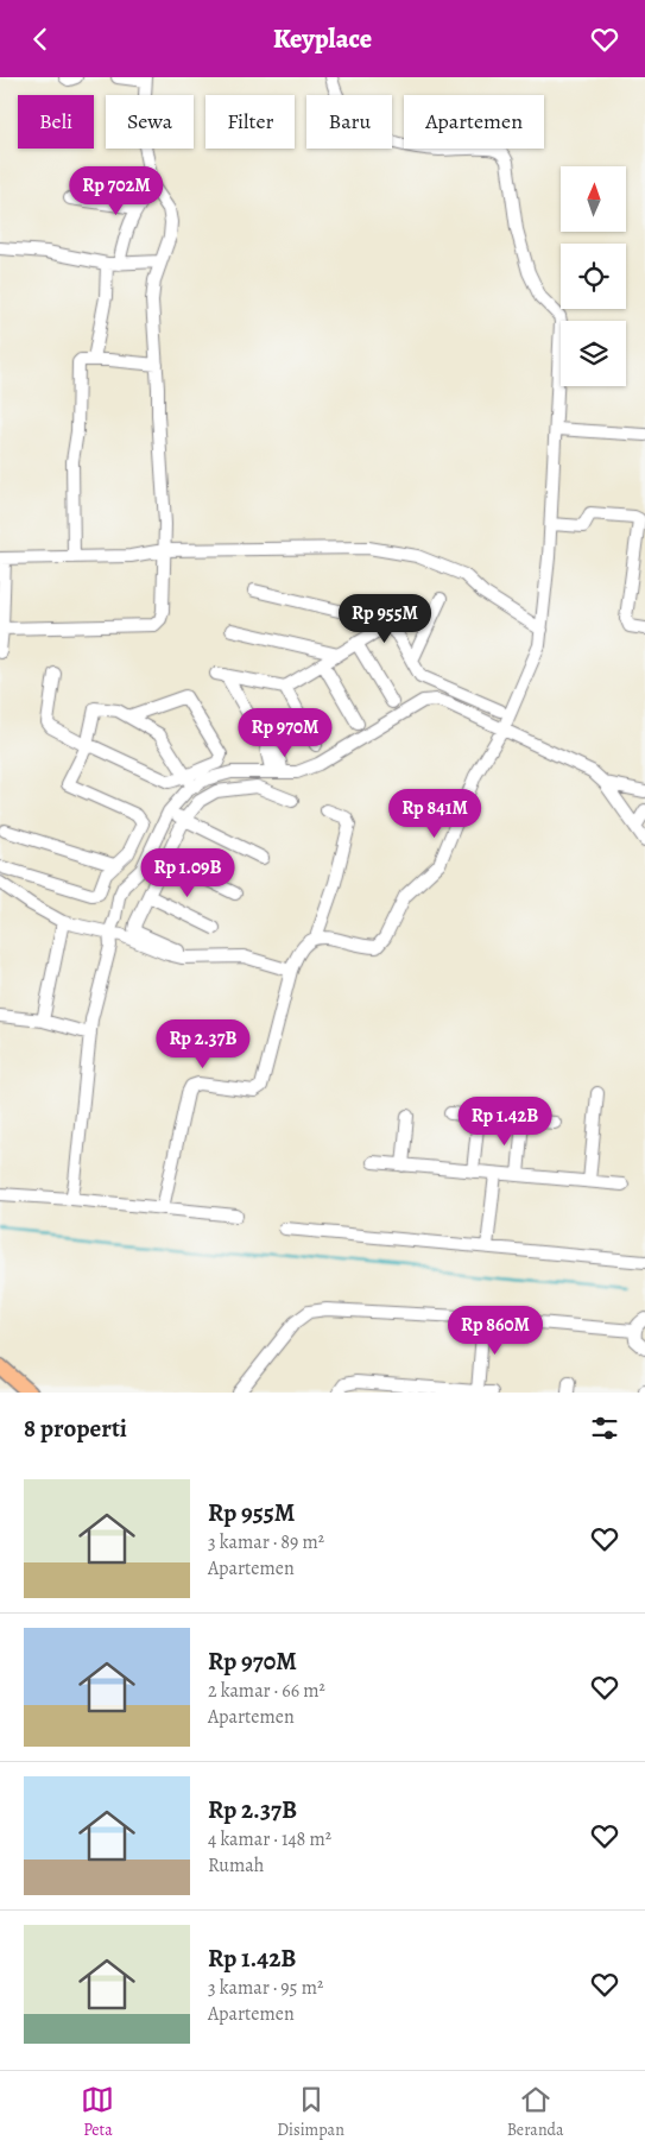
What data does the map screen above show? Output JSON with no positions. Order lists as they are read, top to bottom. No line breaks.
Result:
{"north":"top","page":{"header":"Keyplace","chip":["Beli","Sewa","Filter","Baru","Apartemen"],"price":["Rp 702M","Rp 955M","Rp 970M","Rp 841M","Rp 1.09B","Rp 2.37B","Rp 1.42B","Rp 860M"],"heading":"8 properti","list":[{"name":"Rp 955M","note":"3 kamar · 89 m² · Apartemen"},{"name":"Rp 970M","note":"2 kamar · 66 m² · Apartemen"},{"name":"Rp 2.37B","note":"4 kamar · 148 m² · Rumah"},{"name":"Rp 1.42B","note":"3 kamar · 95 m² · Apartemen"}],"tabs":["Peta","Disimpan","Beranda"]}}
